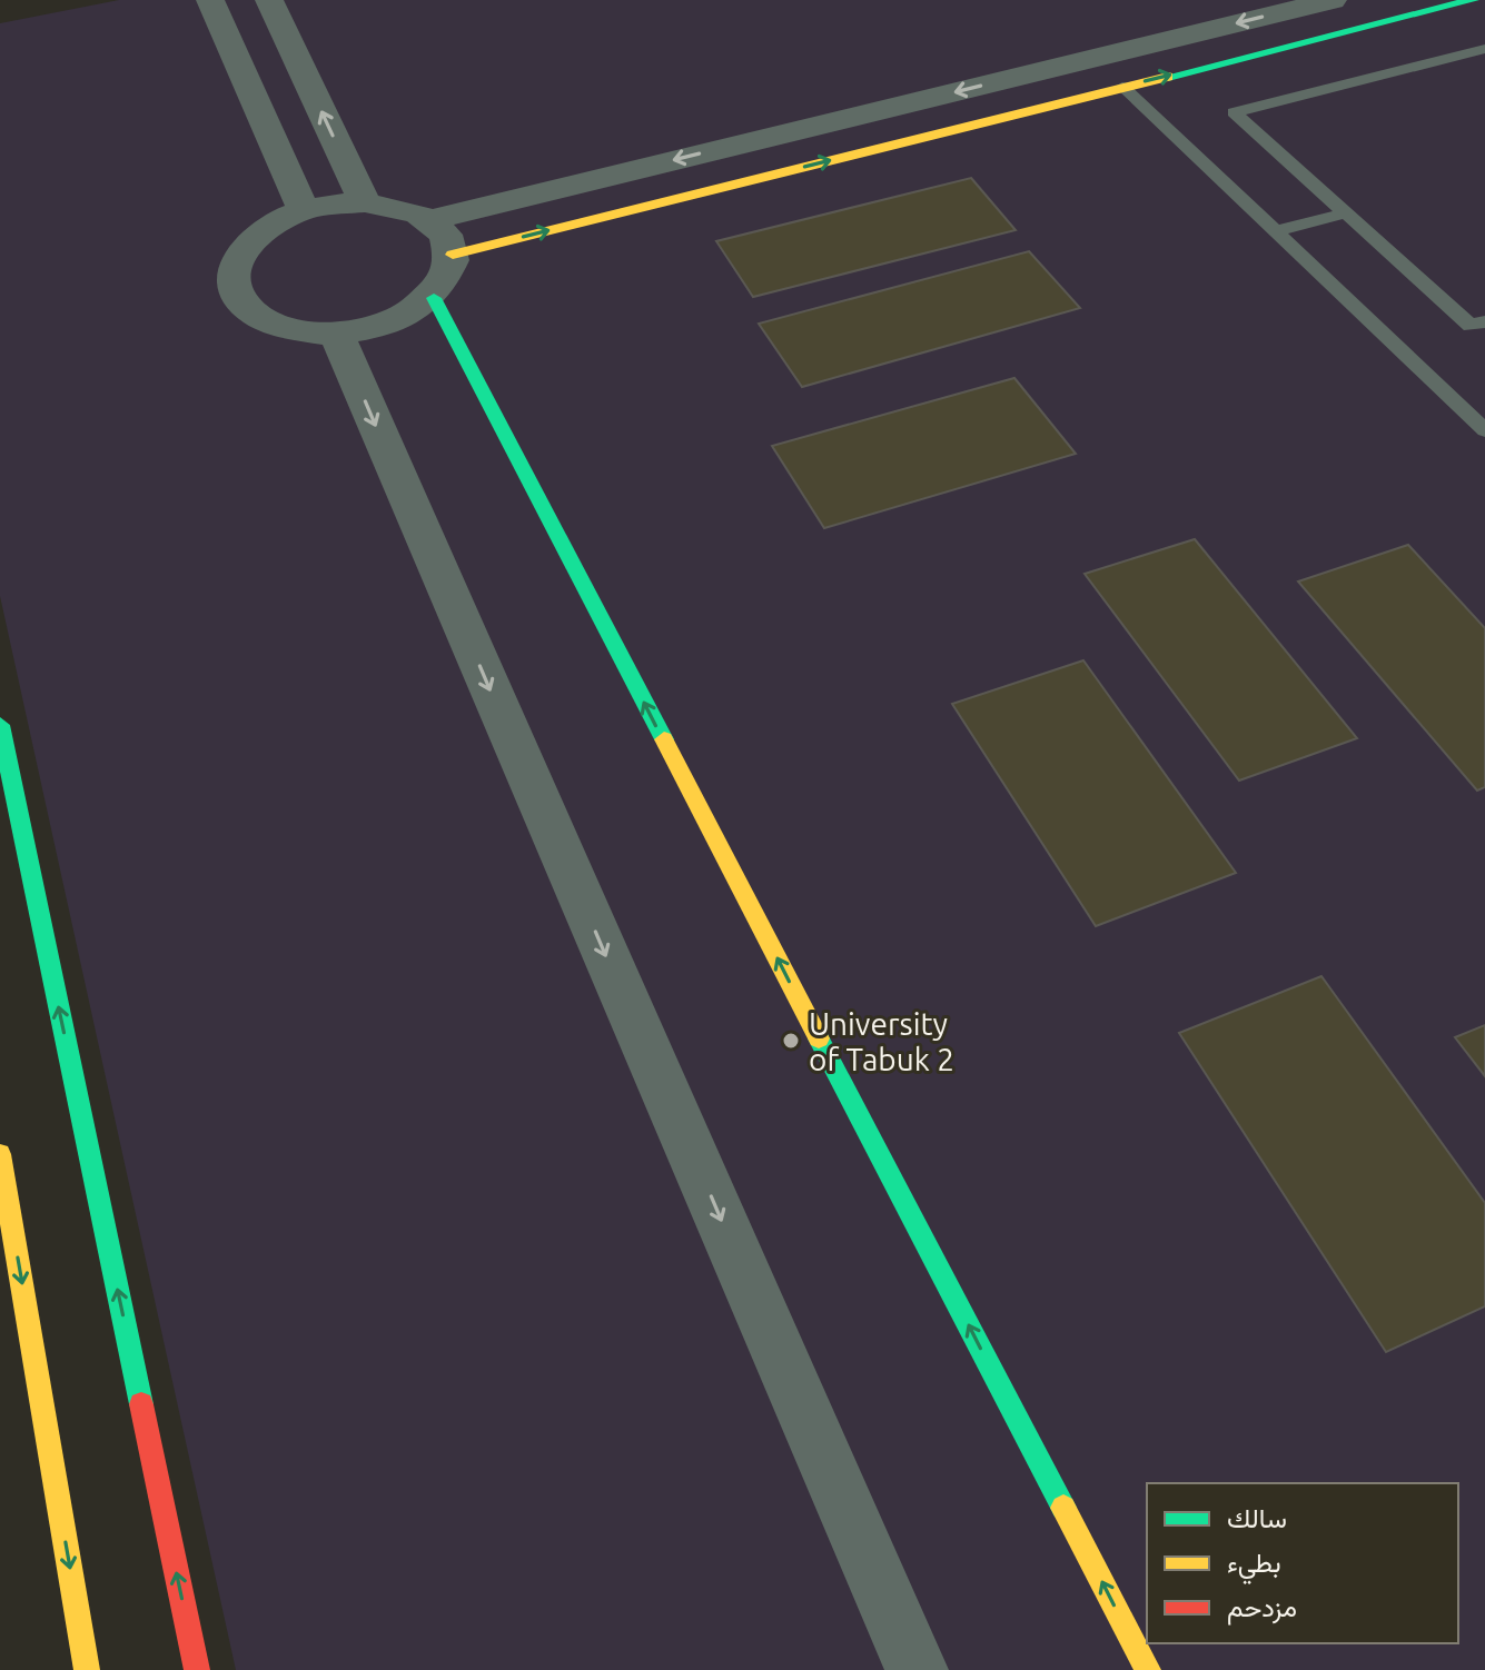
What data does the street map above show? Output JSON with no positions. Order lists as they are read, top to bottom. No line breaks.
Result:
{"places":["University of Tabuk 2"],"legend":["سالك","بطيء","مزدحم"]}
